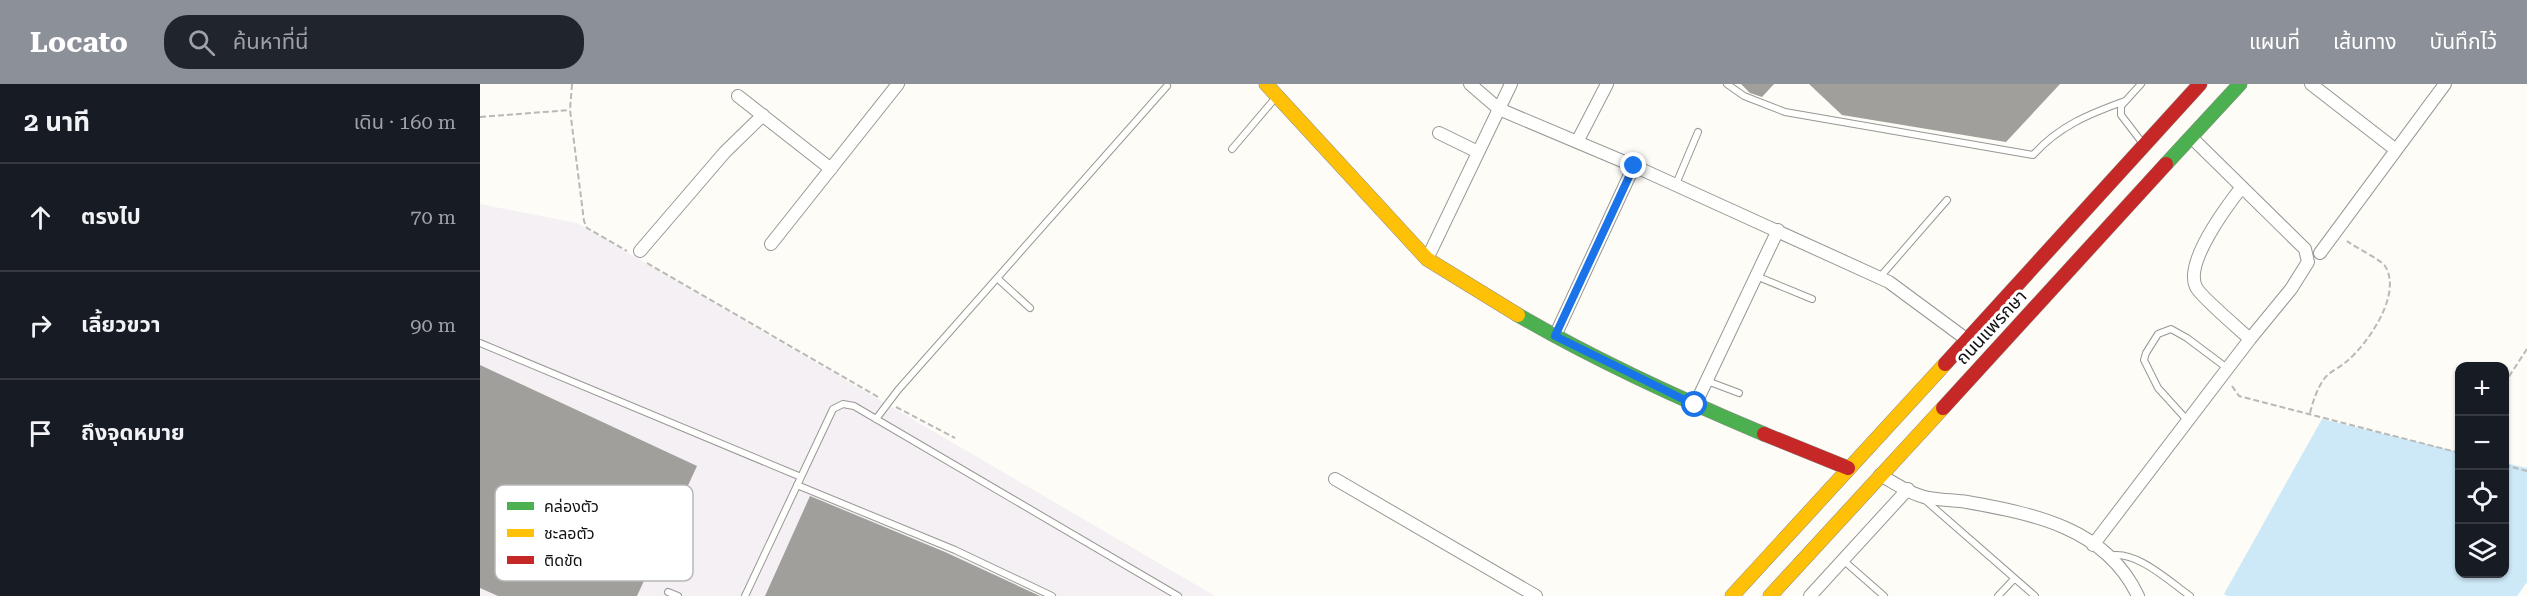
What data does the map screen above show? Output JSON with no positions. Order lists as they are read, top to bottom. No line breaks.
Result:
{"streets":{"main road":["ถนนแพรกษา"]},"legend":["คล่องตัว","ชะลอตัว","ติดขัด"],"page":{"header":"Locato","search":"ค้นหาที่นี่","nav":["แผนที่","เส้นทาง","บันทึกไว้"],"heading":["2 นาที","เดิน · 160 m"],"list":[["ตรงไป","70 m"],["เลี้ยวขวา","90 m"],"ถึงจุดหมาย"],"map_buttons":["+","−"]}}
